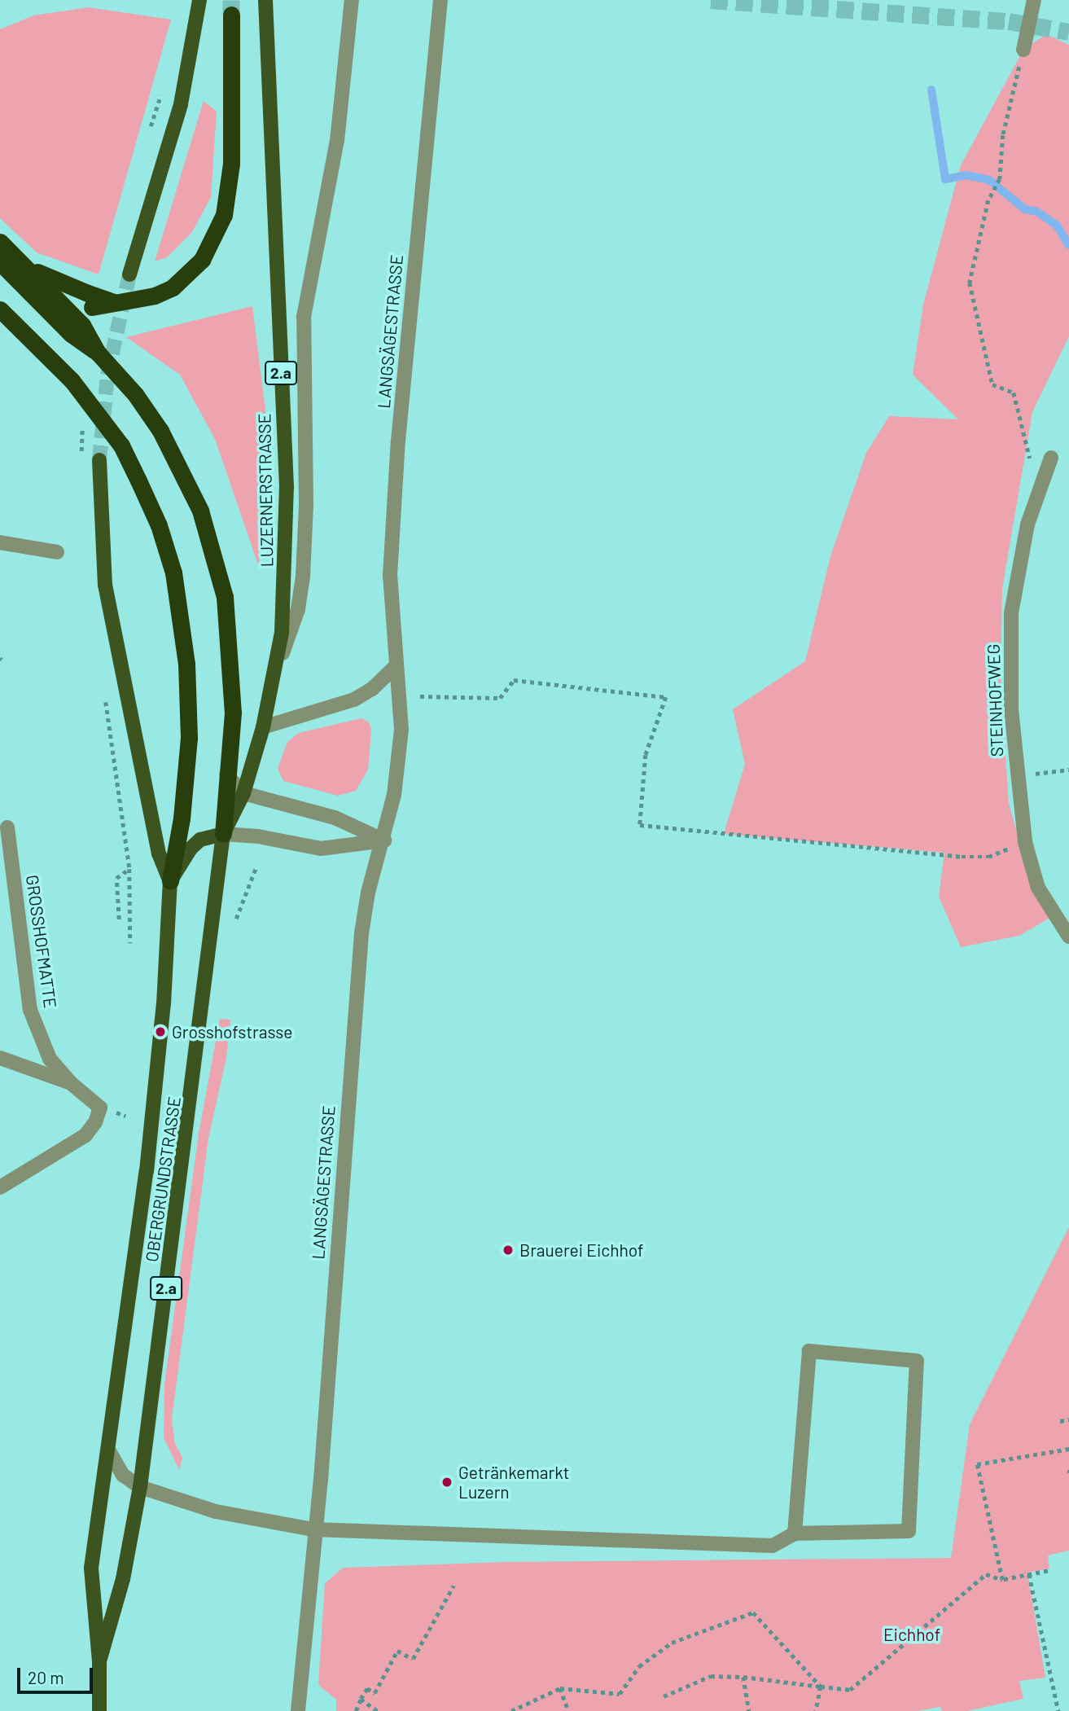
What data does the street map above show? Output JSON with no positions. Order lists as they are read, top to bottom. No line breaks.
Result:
{"streets":{"main road":["2.a","LUZERNERSTRASSE","OBERGRUNDSTRASSE"],"street":["LANGSÄGESTRASSE","STEINHOFWEG","GROSSHOFMATTE"]},"crossings":[["2.a","OBERGRUNDSTRASSE"],["LUZERNERSTRASSE","OBERGRUNDSTRASSE"]],"parks":["Eichhof"],"places":["Grosshofstrasse","Brauerei Eichhof","Getränkemarkt Luzern"],"scale_bar":"20 m"}
